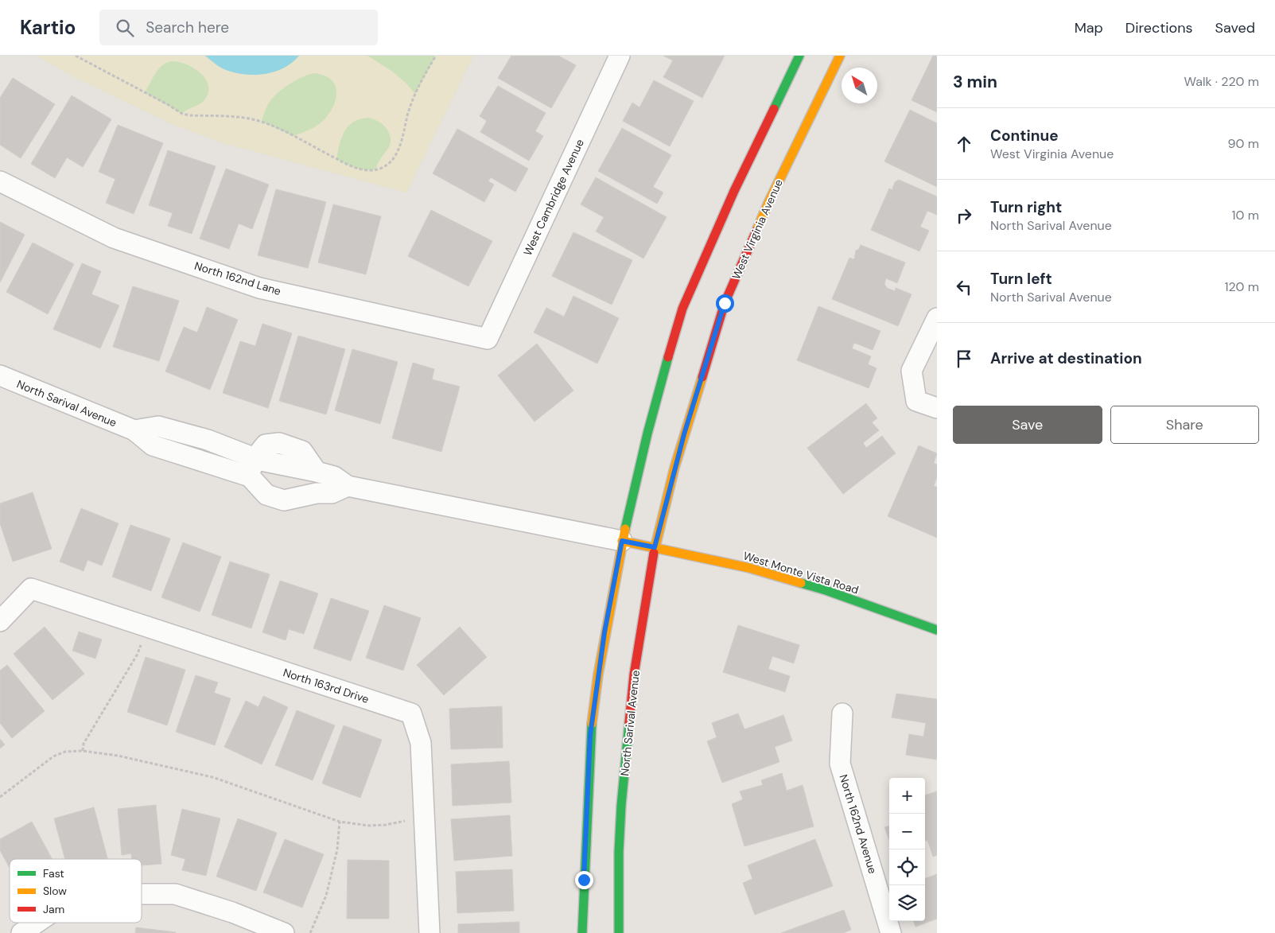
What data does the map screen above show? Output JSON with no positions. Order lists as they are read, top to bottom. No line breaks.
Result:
{"streets":{"main road":["West Virginia Avenue","North Sarival Avenue","West Monte Vista Road"],"street":["West Cambridge Avenue","North 162nd Lane","North 163rd Drive","North 162nd Avenue"]},"crossings":[["West Cambridge Avenue","North 162nd Lane"],["West Virginia Avenue","North Sarival Avenue"],["West Virginia Avenue","West Monte Vista Road"],["North Sarival Avenue","West Monte Vista Road"]],"legend":["Fast","Slow","Jam"],"north":"top left","page":{"header":"Kartio","search":"Search here","nav":["Map","Directions","Saved"],"heading":["3 min","Walk · 220 m"],"list":[["Continue","West Virginia Avenue","90 m"],["Turn right","North Sarival Avenue","10 m"],["Turn left","North Sarival Avenue","120 m"],"Arrive at destination"],"buttons":["Save","Share"],"map_buttons":["+","−"]}}
